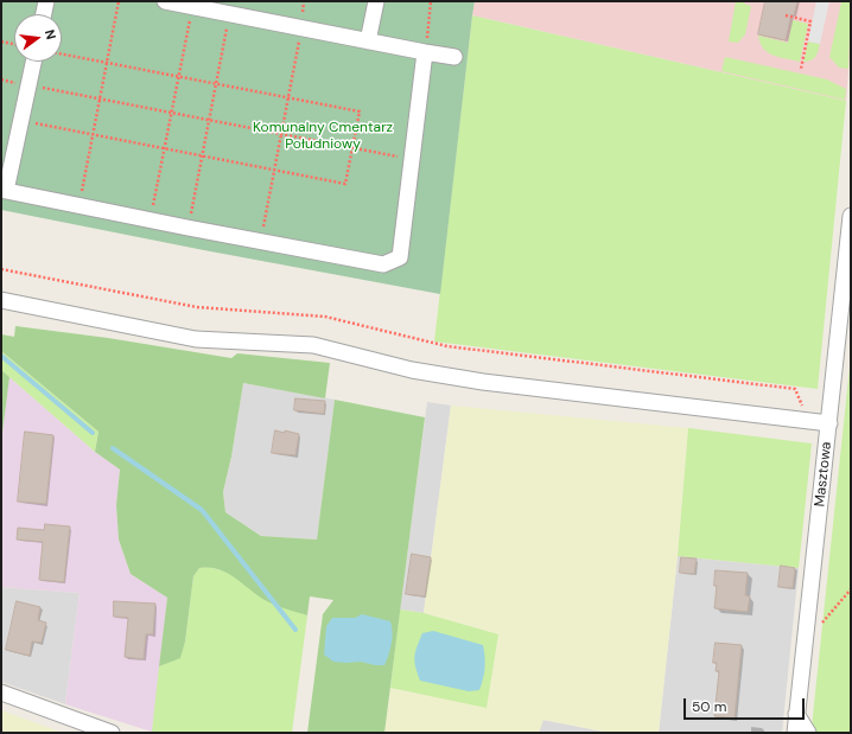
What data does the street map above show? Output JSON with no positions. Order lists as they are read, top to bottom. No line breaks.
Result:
{"streets":{"street":["Masztowa"]},"parks":["Komunalny Cmentarz Południowy"],"scale_bar":"50 m","north":"right"}
